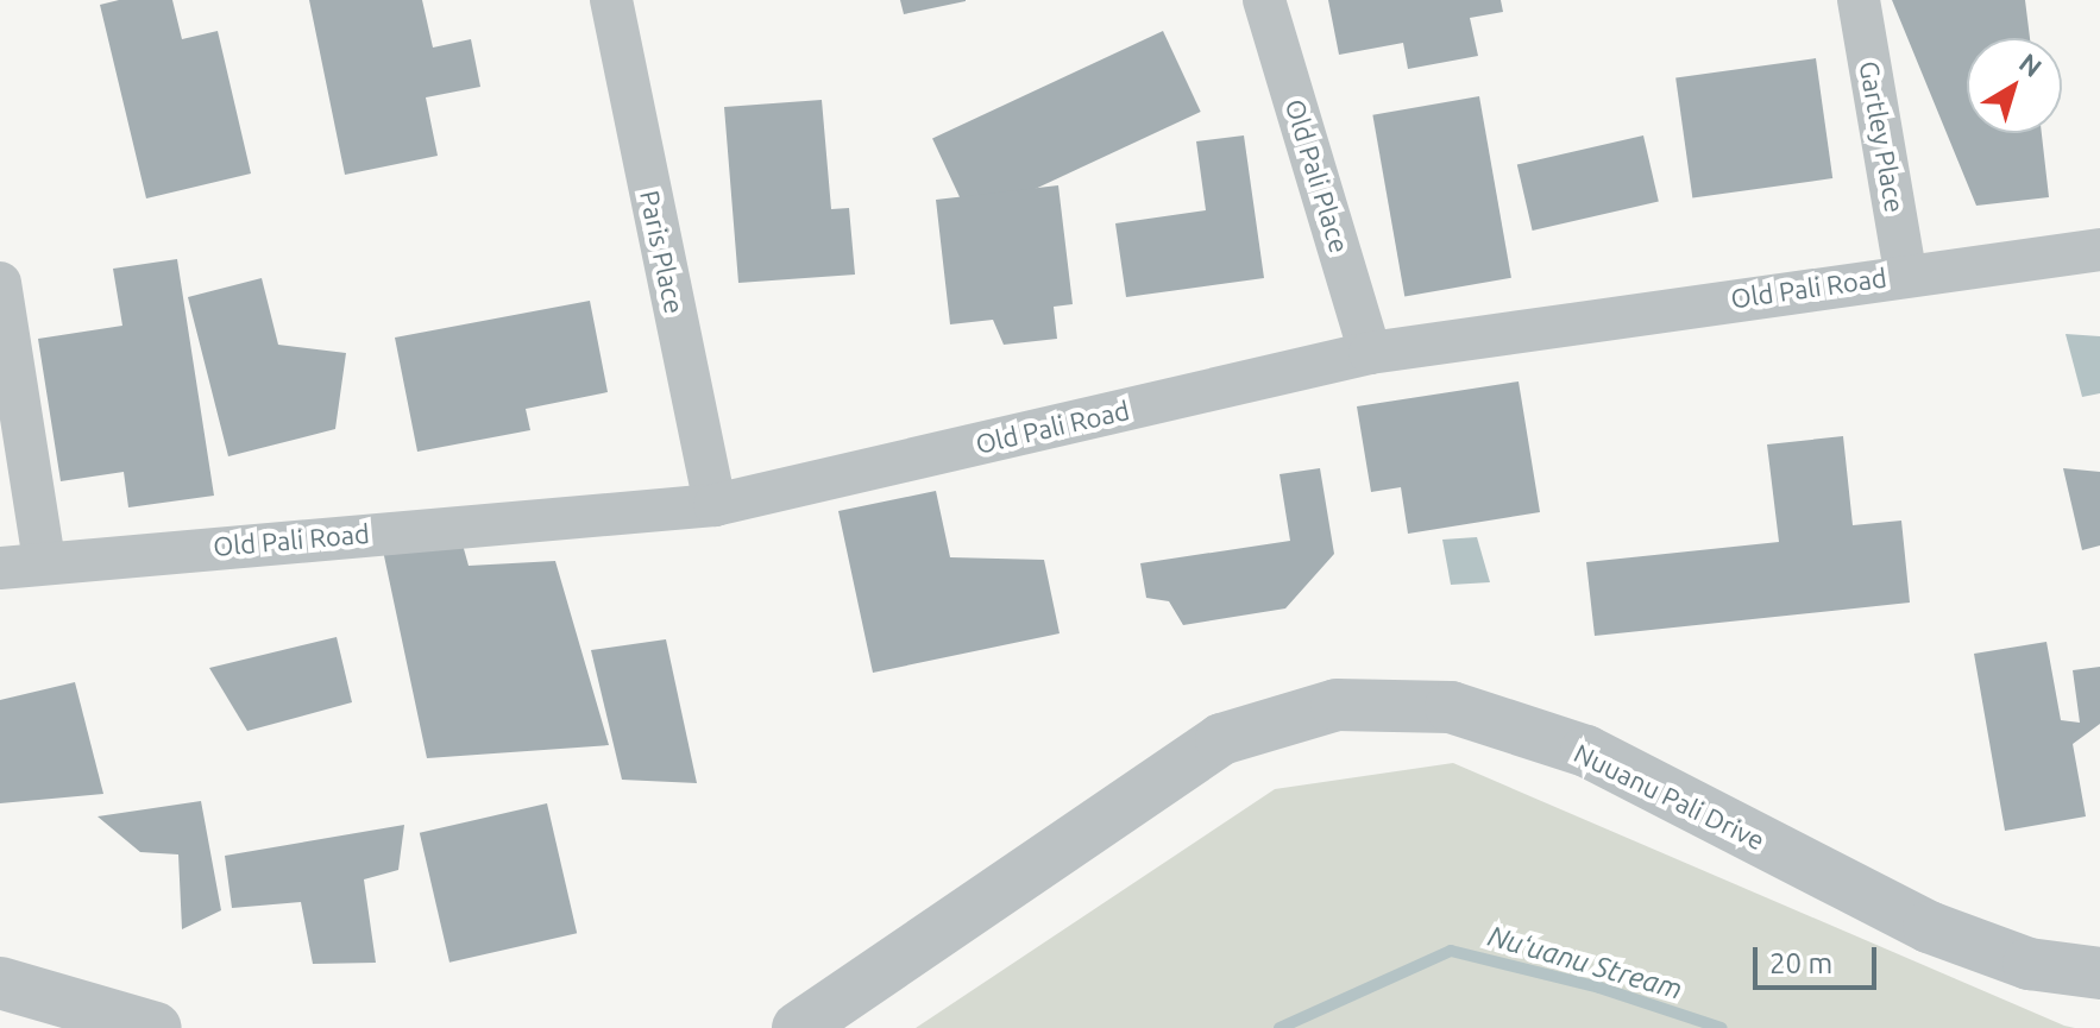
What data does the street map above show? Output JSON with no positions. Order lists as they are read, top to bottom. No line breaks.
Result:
{"streets":{"street":["Gartley Place","Old Pali Place","Paris Place","Old Pali Road","Nuuanu Pali Drive"]},"crossings":[["Gartley Place","Old Pali Road"],["Old Pali Place","Old Pali Road"],["Paris Place","Old Pali Road"]],"water":["Nuʻuanu Stream"],"scale_bar":"20 m","north":"top right"}
